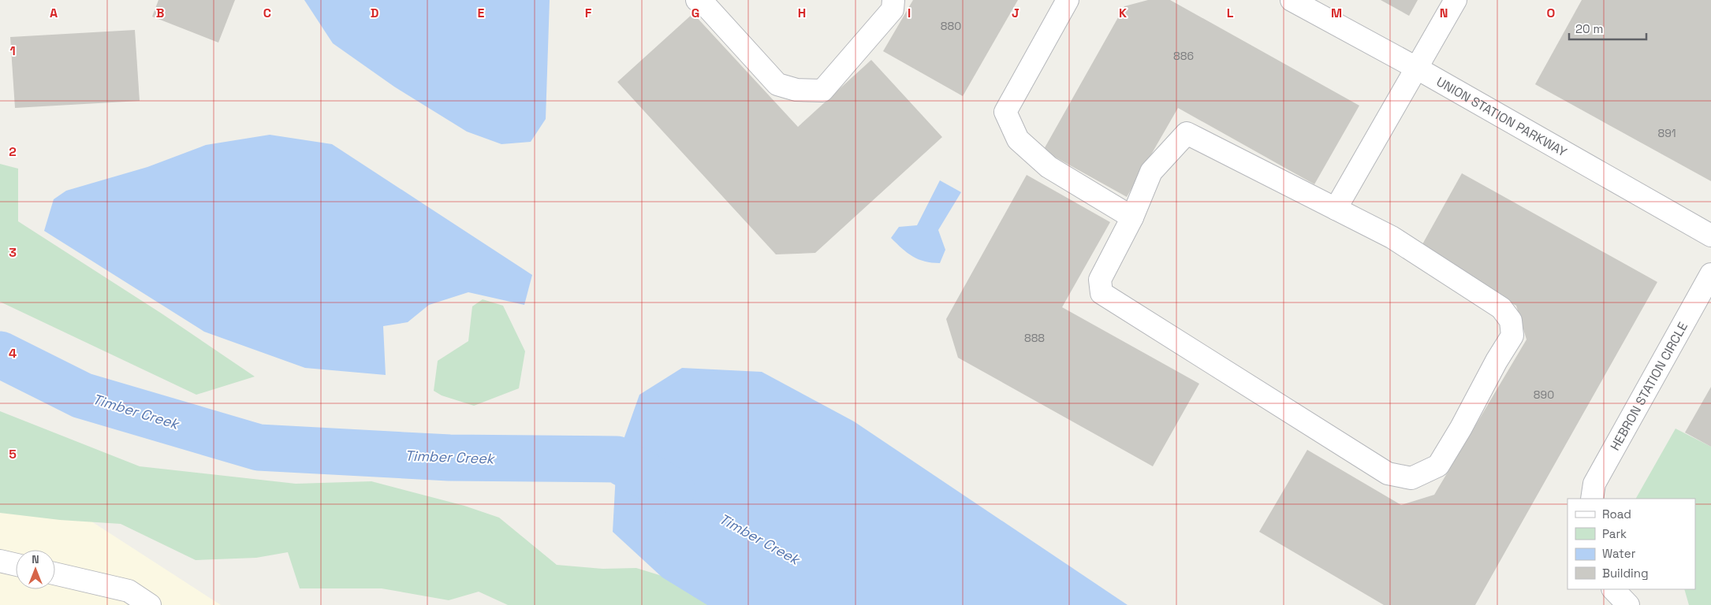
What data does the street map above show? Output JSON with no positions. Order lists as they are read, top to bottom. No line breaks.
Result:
{"streets":{"street":["UNION STATION PARKWAY","HEBRON STATION CIRCLE"]},"water":["Timber Creek"],"house_numbers":["880","886","891","888","890"],"legend":["Road","Park","Water","Building"],"scale_bar":"20 m","north":"top","grid":{"columns":["A","B","C","D","E","F","G","H","I","J","K","L","M","N","O"],"rows":["1","2","3","4","5"]}}
